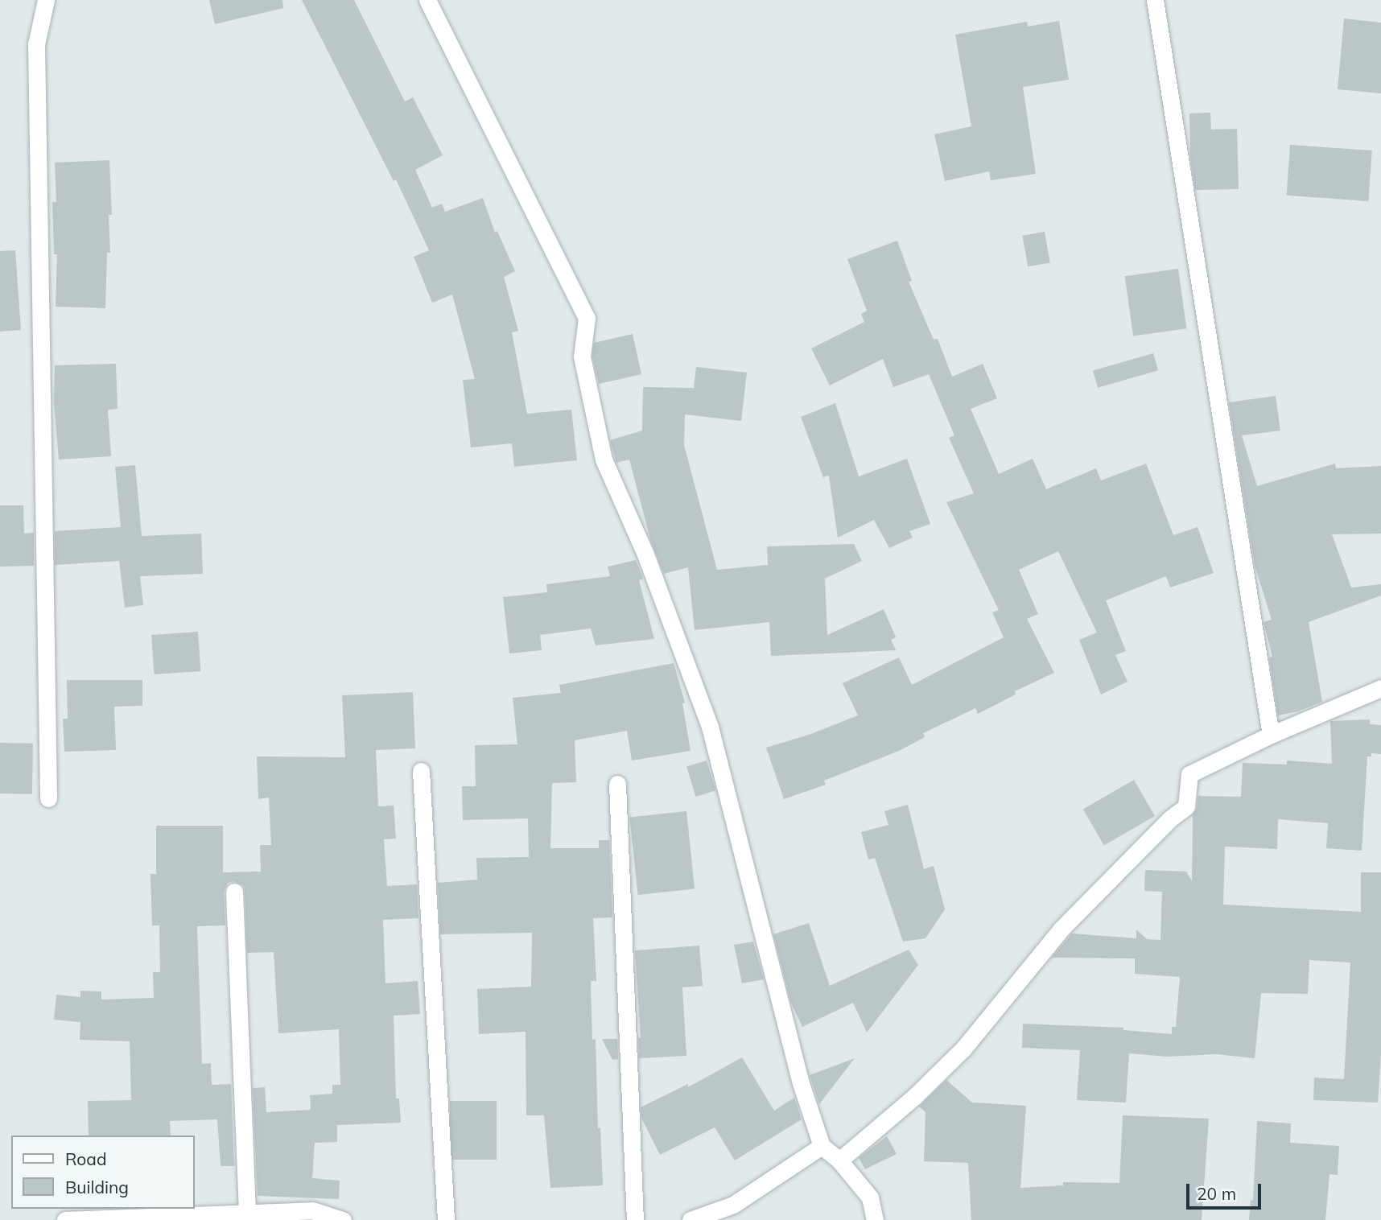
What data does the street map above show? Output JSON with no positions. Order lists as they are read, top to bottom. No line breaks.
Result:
{"legend":["Road","Building"],"scale_bar":"20 m"}
